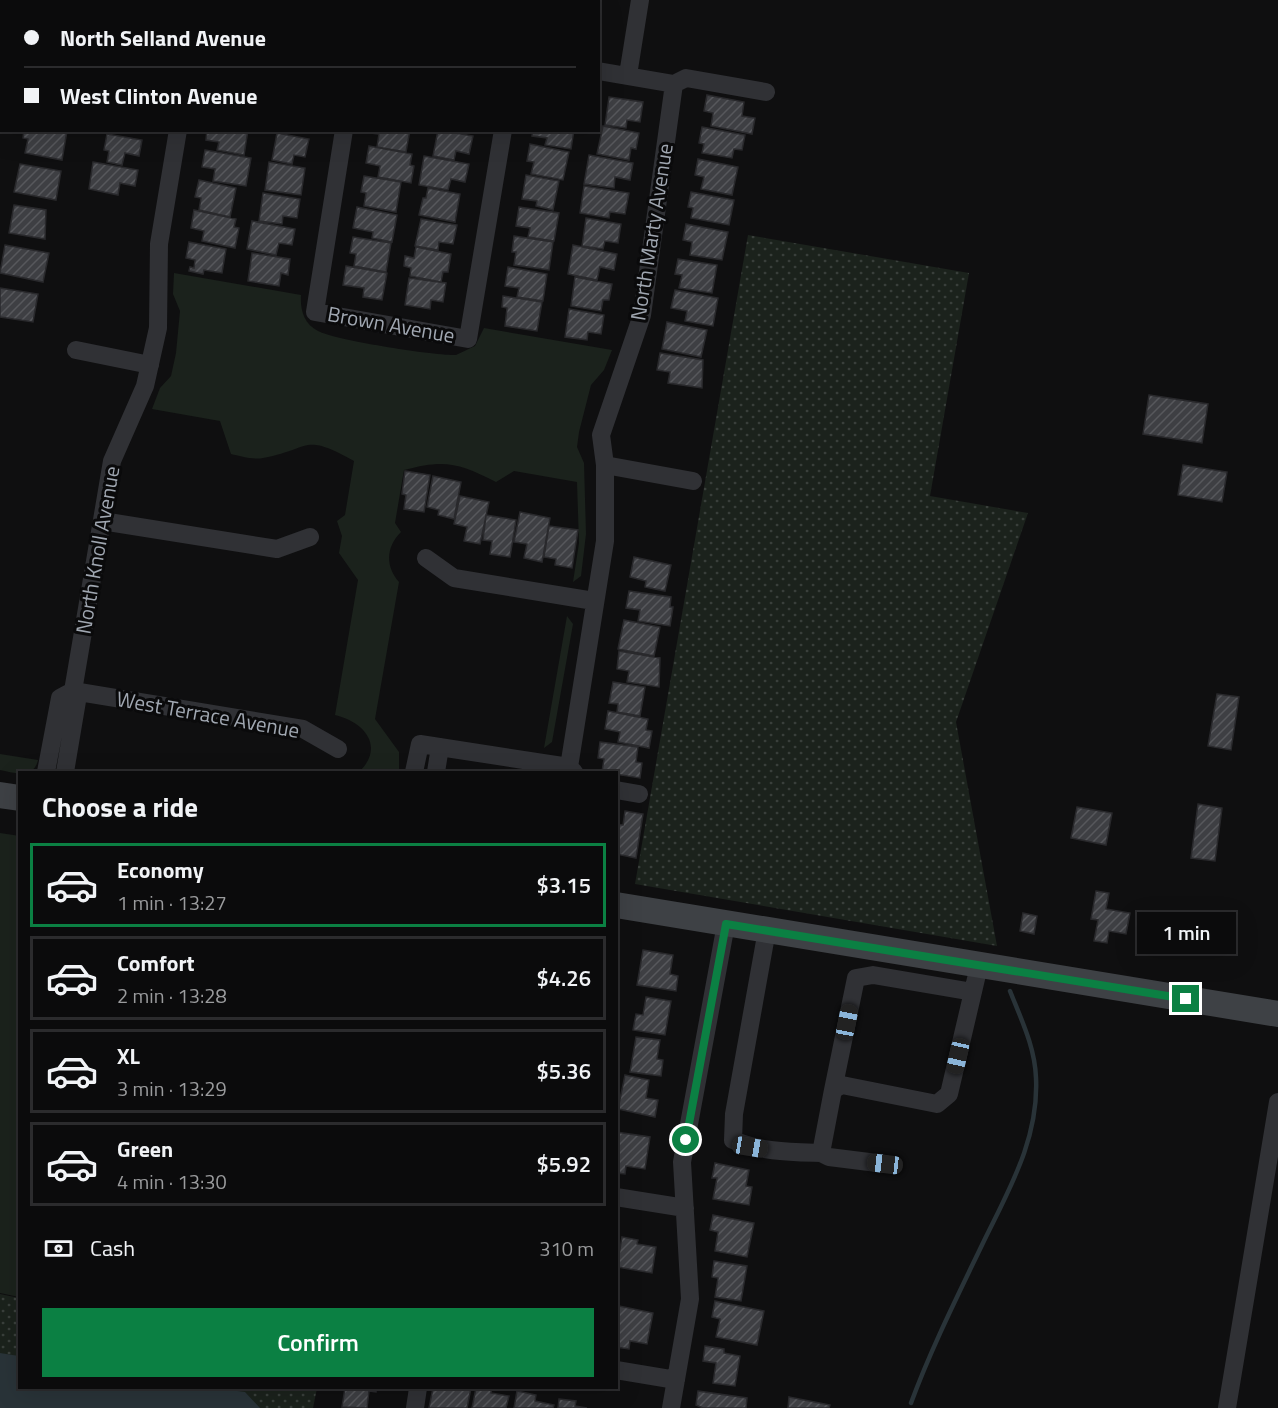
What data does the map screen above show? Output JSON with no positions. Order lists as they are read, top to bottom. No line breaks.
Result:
{"streets":{"street":["North Marty Avenue","Brown Avenue","North Knoll Avenue","West Terrace Avenue"]},"crossings":[["North Knoll Avenue","West Terrace Avenue"]],"page":{"banner":["North Selland Avenue","West Clinton Avenue"],"heading":"Choose a ride","list":[{"name":"Economy","note":"1 min · 13:27","value":"$3.15"},{"name":"Comfort","note":"2 min · 13:28","value":"$4.26"},{"name":"XL","note":"3 min · 13:29","value":"$5.36"},{"name":"Green","note":"4 min · 13:30","value":"$5.92"}],"bubble":"1 min","pay":["Cash","310 m"],"buttons":"Confirm"}}
